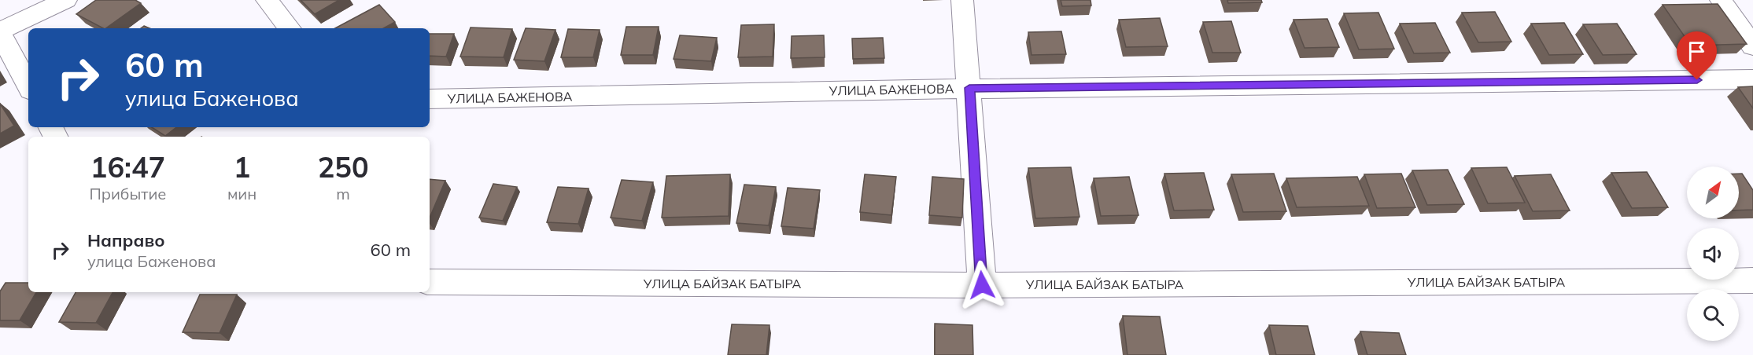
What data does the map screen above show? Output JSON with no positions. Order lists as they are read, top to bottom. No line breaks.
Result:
{"streets":{"street":["УЛИЦА БАЖЕНОВА","УЛИЦА БАЙЗАК БАТЫРА"]},"north":"top right","page":{"turn":["60 m","улица Баженова"],"eta":["16:47","Прибытие","1","мин","250","m"],"list":[{"name":"Направо","note":"улица Баженова","value":"60 m"}]}}
